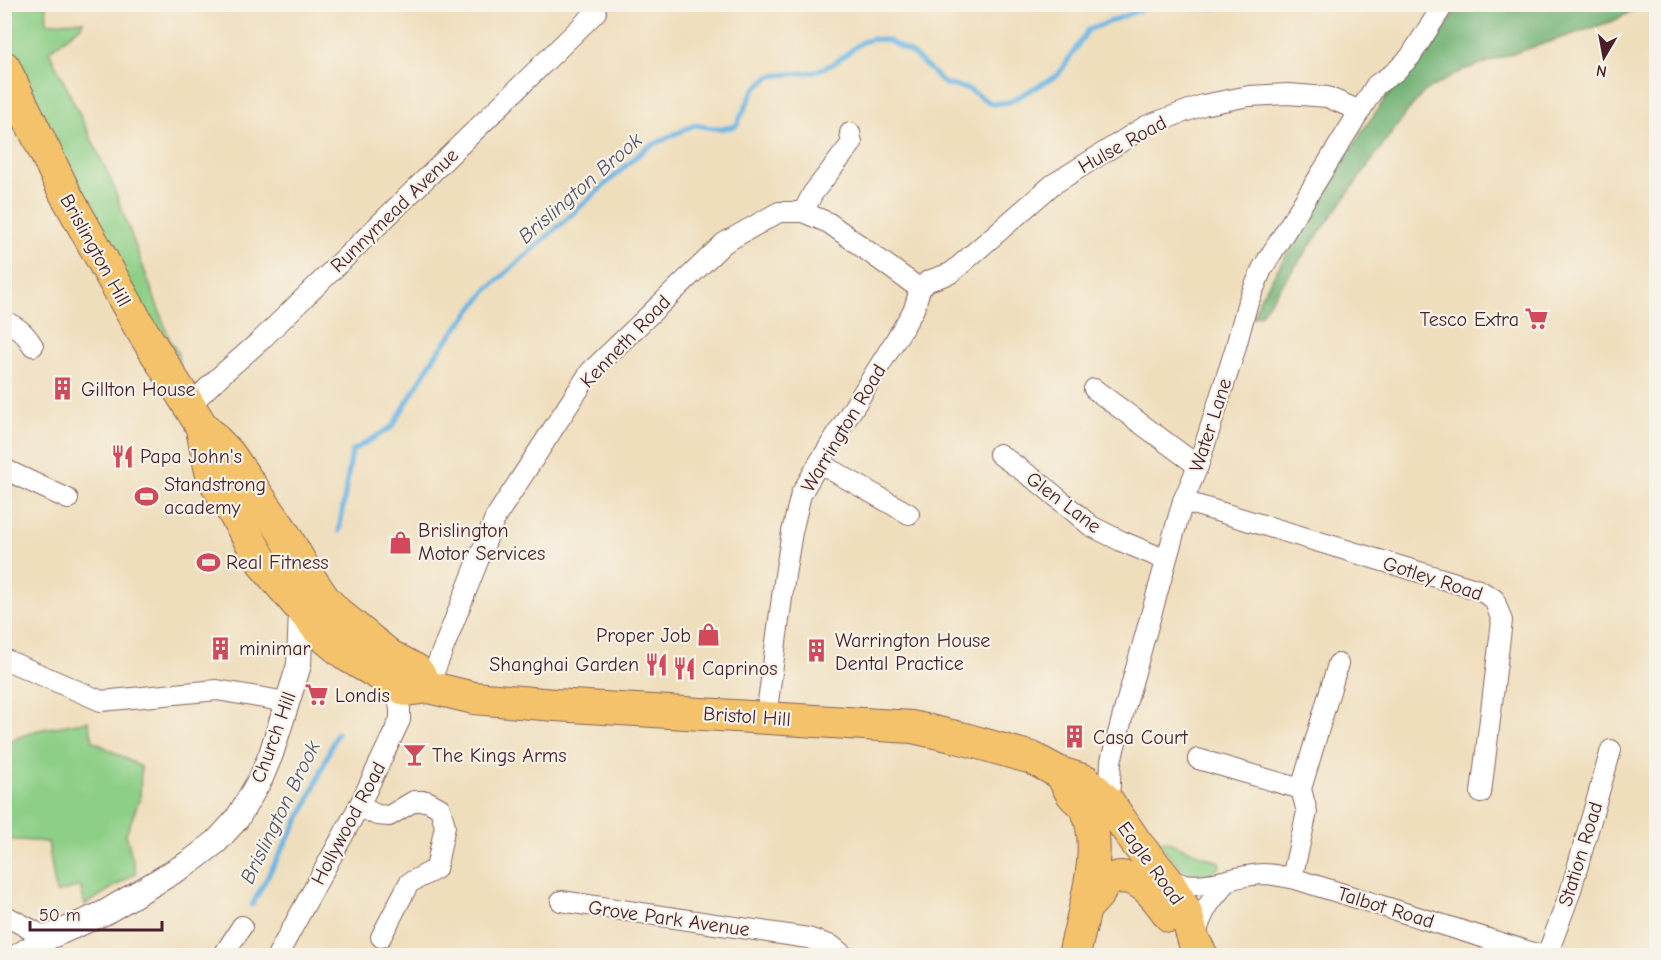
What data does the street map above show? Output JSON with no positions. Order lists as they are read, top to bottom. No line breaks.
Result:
{"streets":{"highway":["Brislington Hill","Bristol Hill","Eagle Road"],"street":["Hulse Road","Runnymead Avenue","Kenneth Road","Water Lane","Warrington Road","Glen Lane","Gotley Road","Church Hill","Hollywood Road","Station Road","Talbot Road","Grove Park Avenue"]},"crossings":[["Hulse Road","Kenneth Road"],["Hulse Road","Water Lane"],["Hulse Road","Warrington Road"],["Runnymead Avenue","Brislington Hill"],["Brislington Hill","Kenneth Road"],["Brislington Hill","Bristol Hill"],["Brislington Hill","Church Hill"],["Brislington Hill","Hollywood Road"],["Kenneth Road","Warrington Road"],["Kenneth Road","Bristol Hill"],["Water Lane","Glen Lane"],["Water Lane","Gotley Road"],["Water Lane","Bristol Hill"],["Water Lane","Eagle Road"],["Warrington Road","Bristol Hill"],["Bristol Hill","Eagle Road"],["Station Road","Talbot Road"],["Eagle Road","Talbot Road"]],"water":["Brislington Brook"],"places":{"supermarket":["Tesco Extra","Londis"],"building":["Gillton House","minimar","Warrington House Dental Practice","Casa Court"],"restaurant":["Papa John's","Shanghai Garden","Caprinos"],"sports":["Standstrong academy","Real Fitness"],"shop":["Brislington Motor Services","Proper Job"],"bar":["The Kings Arms"]},"scale_bar":"50 m","north":"bottom"}
